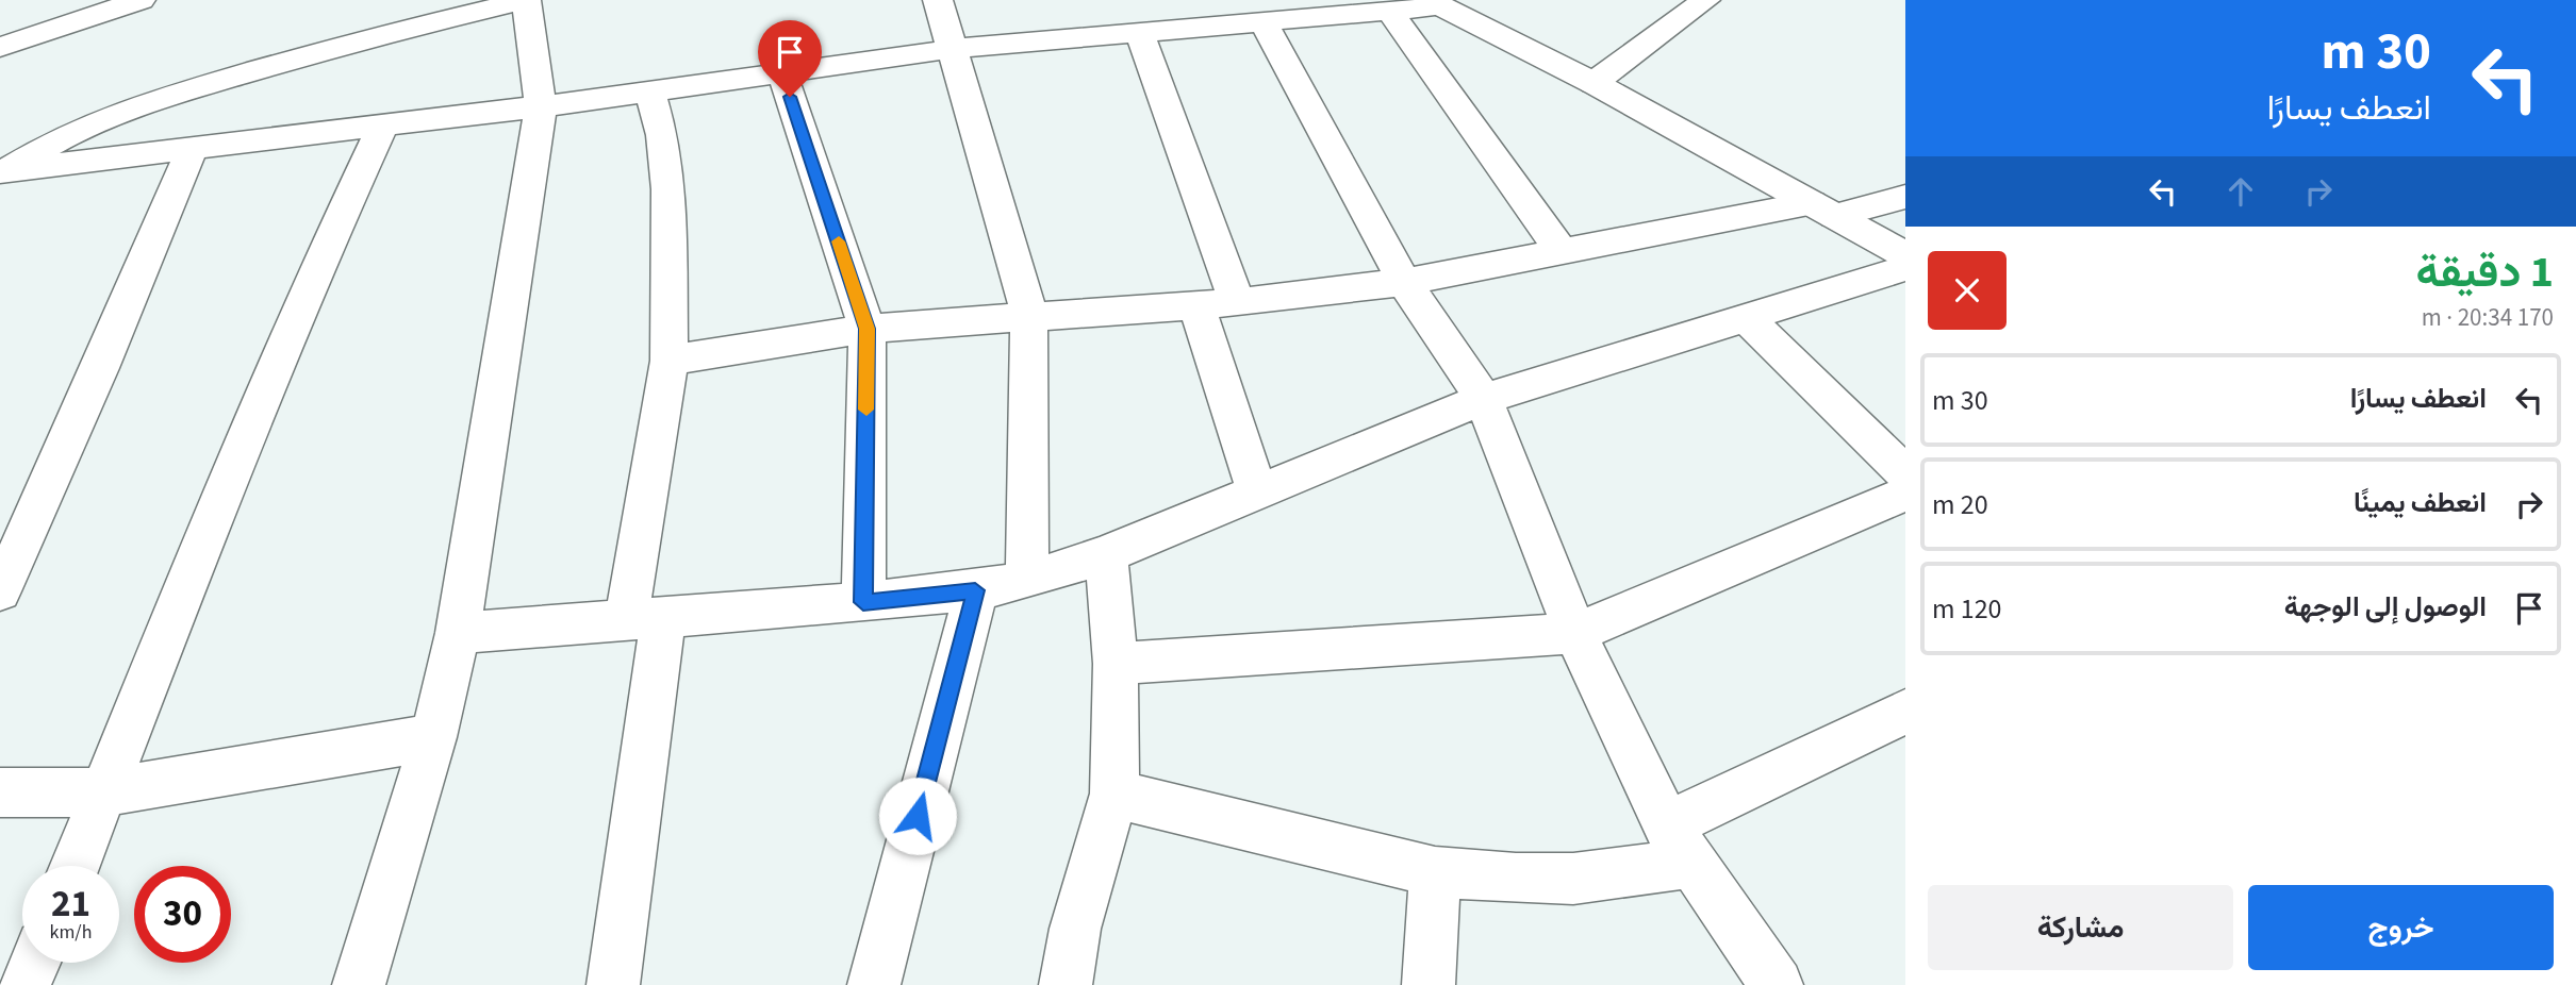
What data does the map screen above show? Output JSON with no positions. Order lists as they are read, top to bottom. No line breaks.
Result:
{"page":{"turn":["30 m","انعطف يسارًا"],"heading":["1 دقيقة","170 m · 20:34"],"list":[{"name":"انعطف يسارًا","value":"30 m"},{"name":"انعطف يمينًا","value":"20 m"},{"name":"الوصول إلى الوجهة","value":"120 m"}],"speed":"21 km/h","limit":"30","buttons":["خروج","مشاركة"]}}
